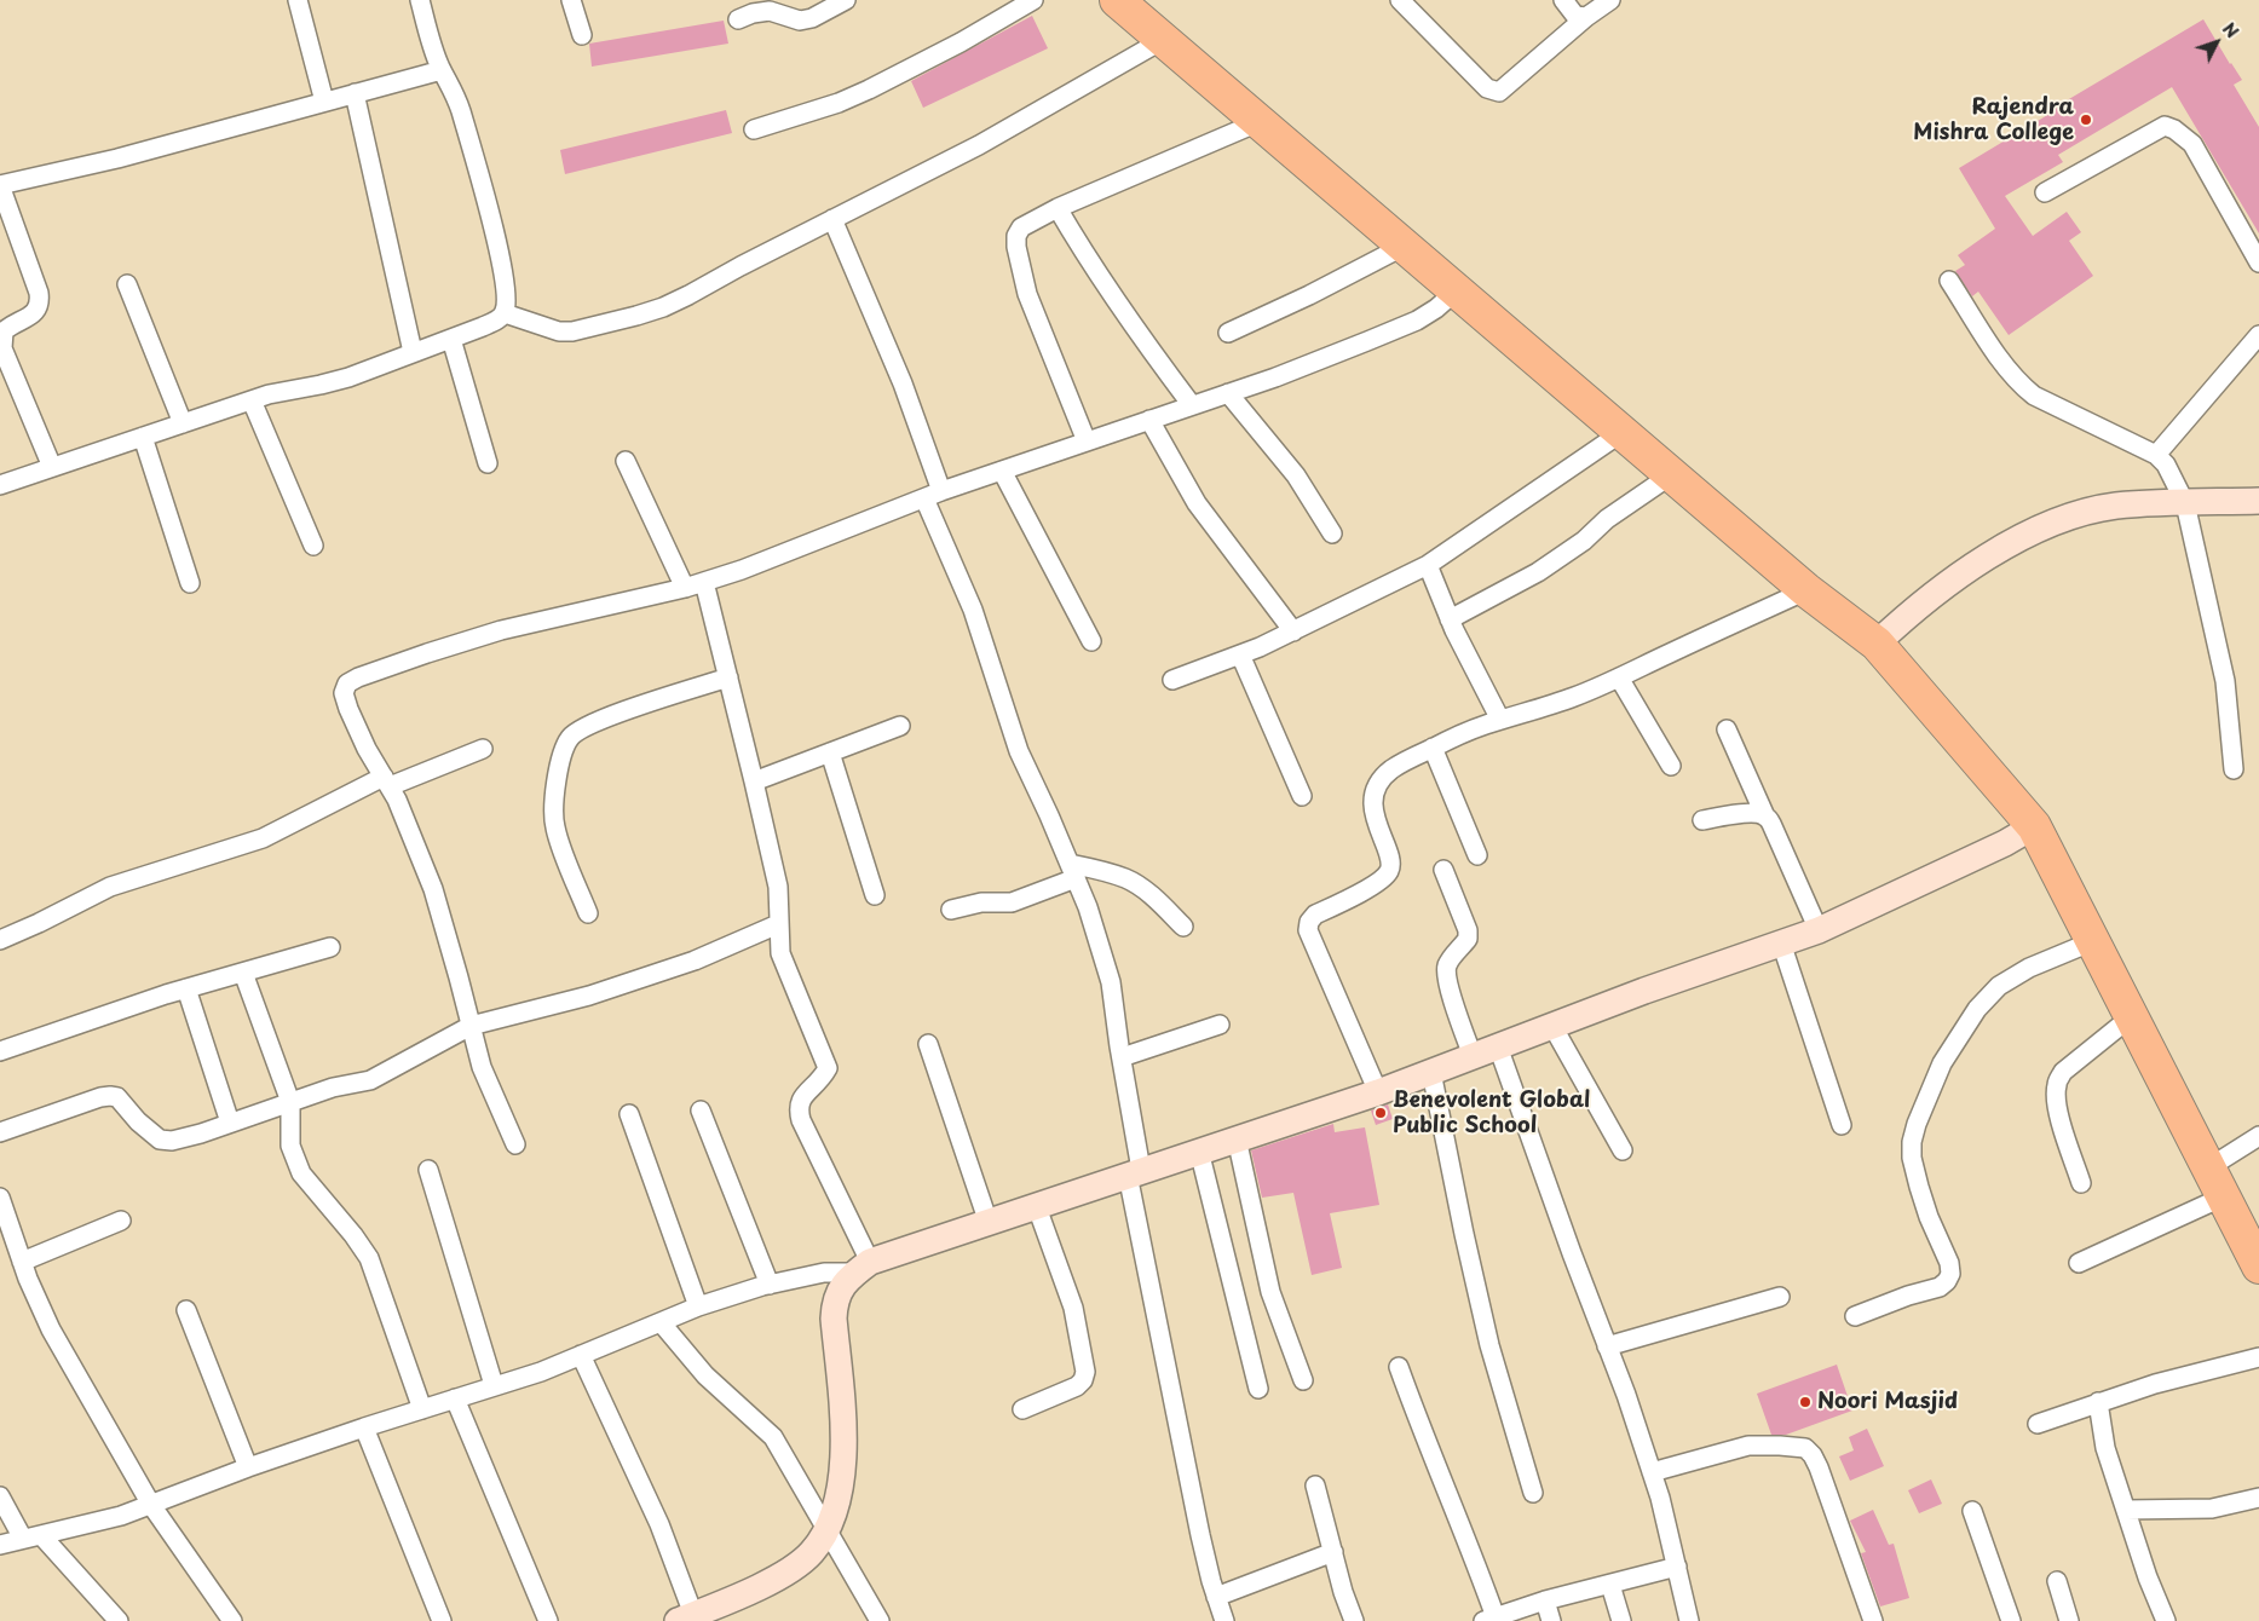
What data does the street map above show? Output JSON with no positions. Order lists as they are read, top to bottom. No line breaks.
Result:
{"places":["Rajendra Mishra College","Benevolent Global Public School","Noori Masjid"],"north":"top right"}
